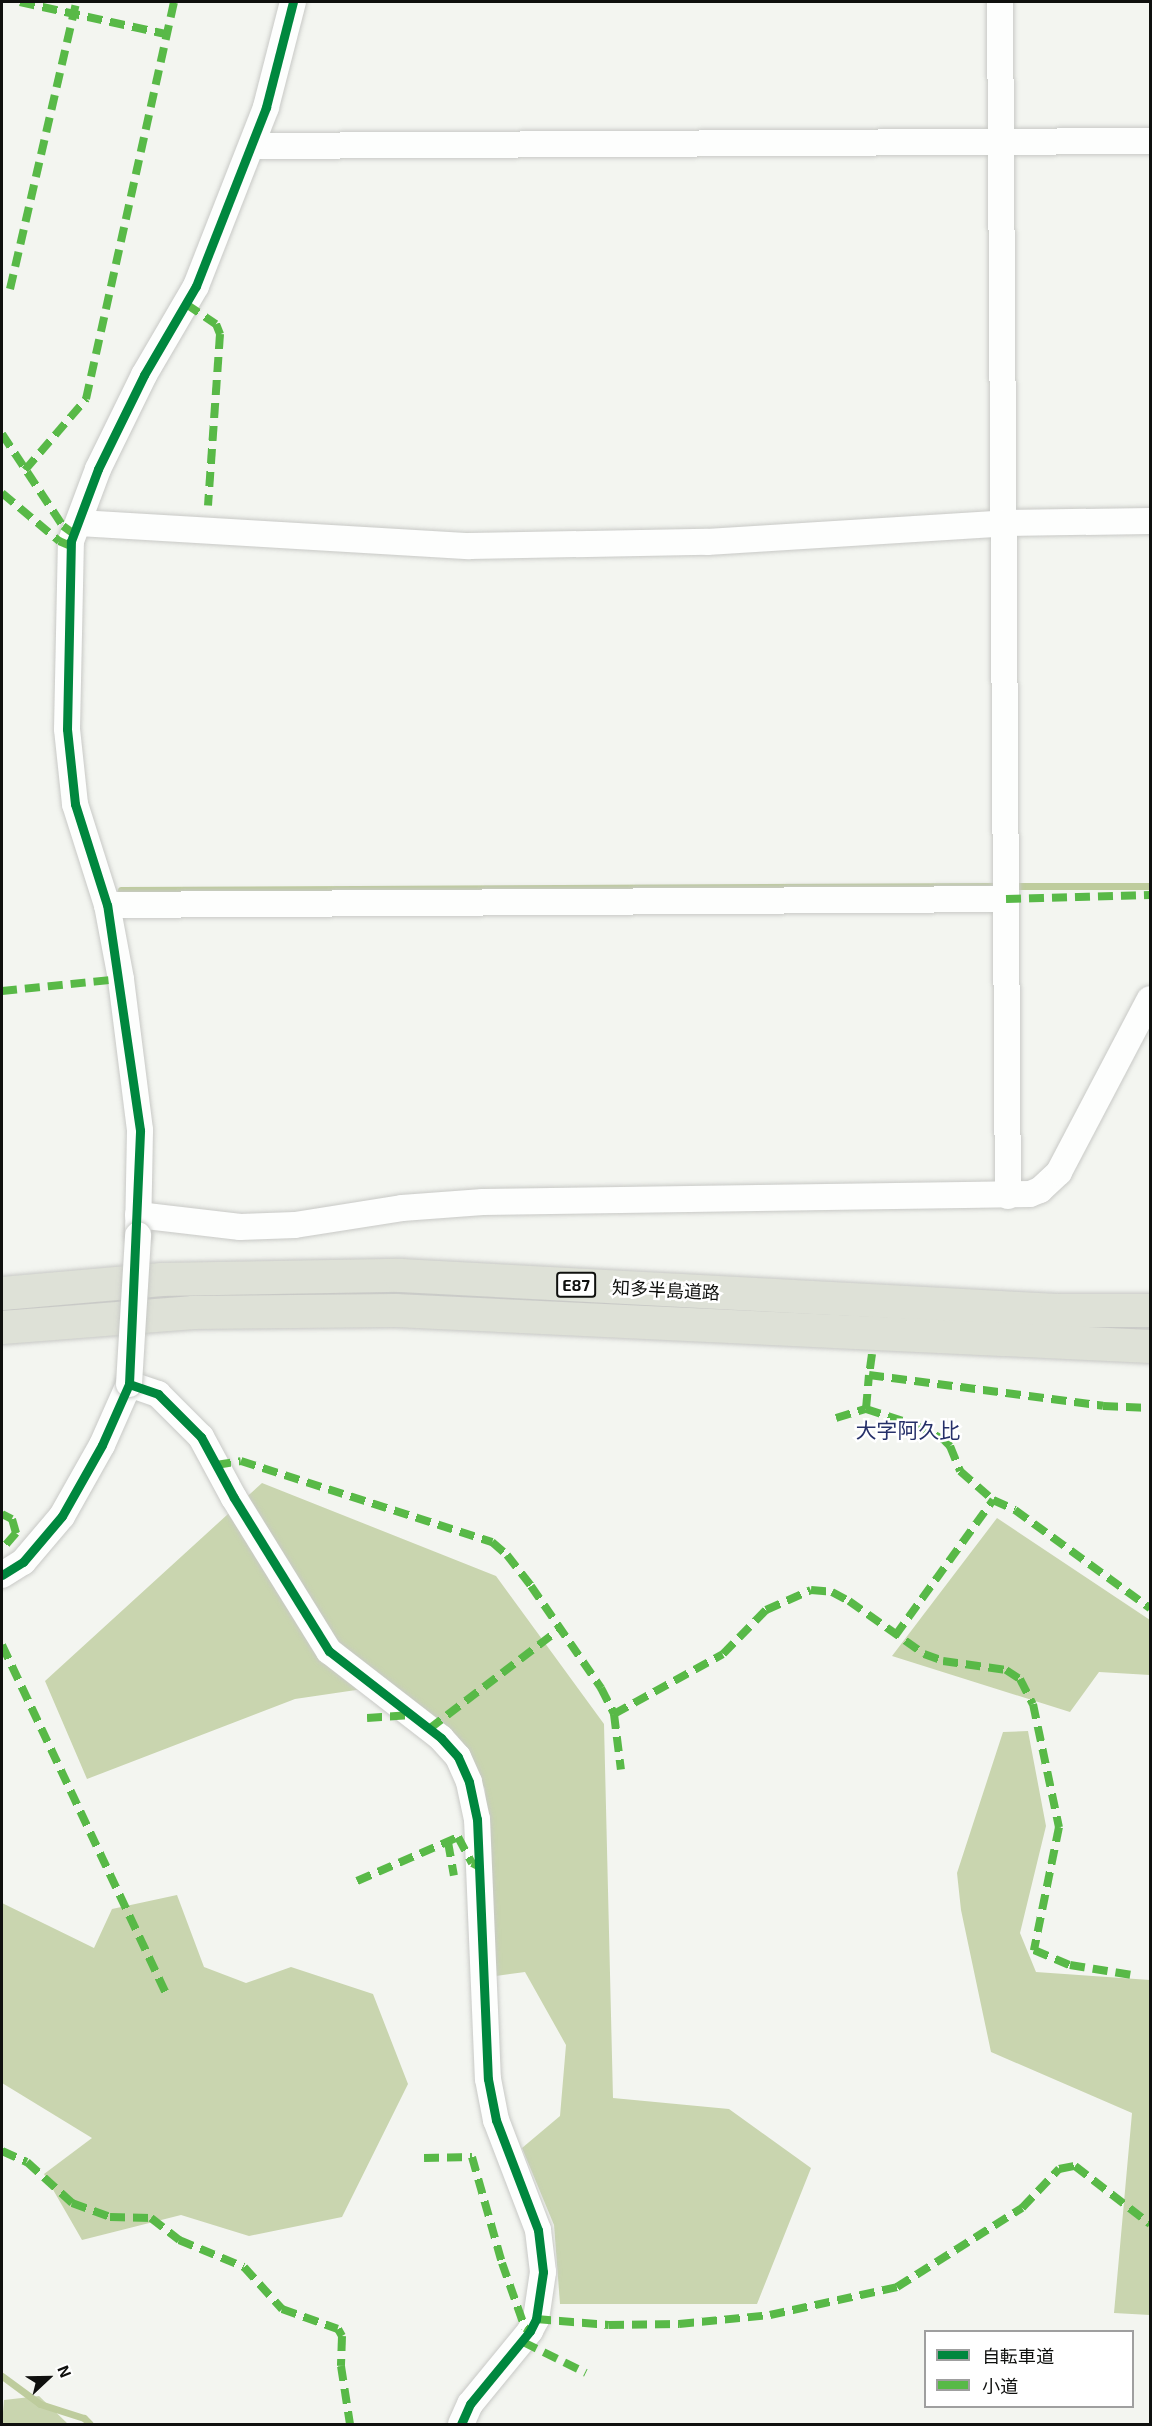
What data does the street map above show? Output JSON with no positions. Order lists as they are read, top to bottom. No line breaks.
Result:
{"streets":{"highway":["E87","知多半島道路"]},"districts":["大字阿久比"],"legend":["自転車道","小道"],"north":"right"}
